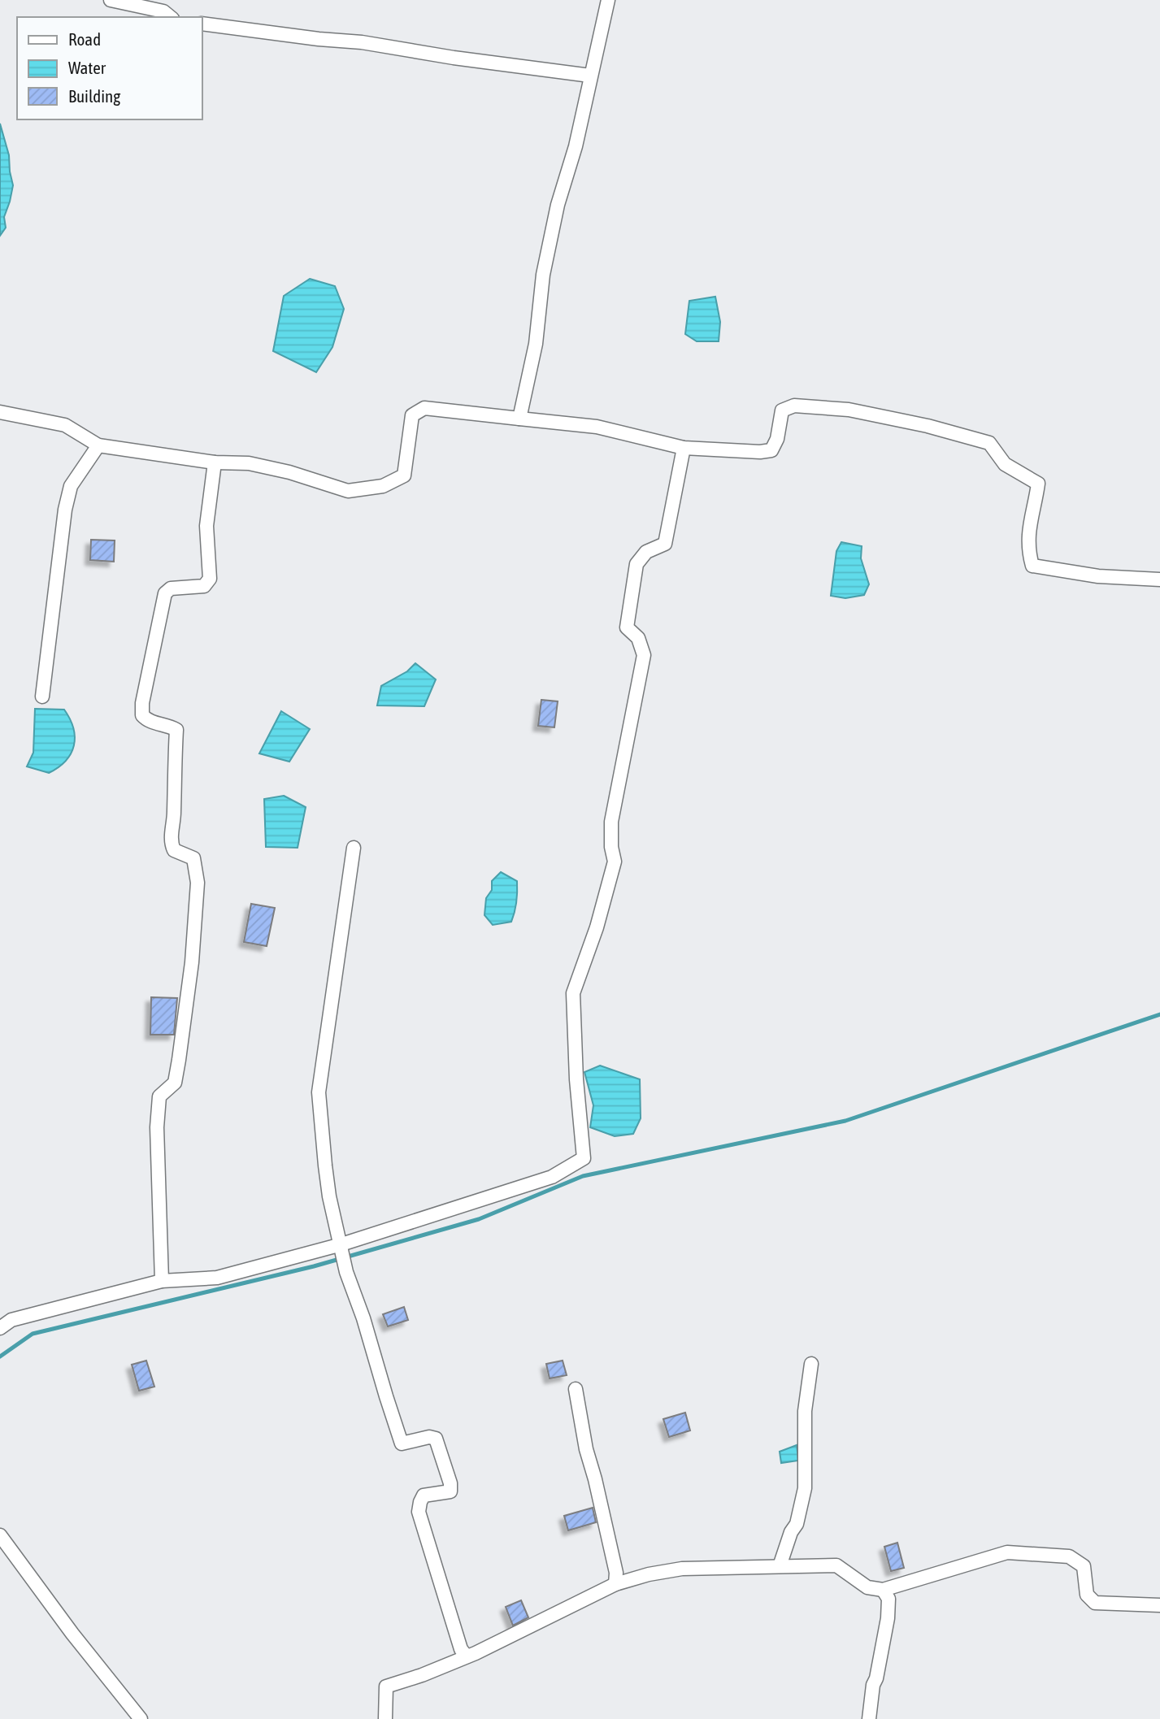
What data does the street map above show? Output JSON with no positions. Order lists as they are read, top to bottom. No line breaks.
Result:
{"legend":["Road","Water","Building"]}
